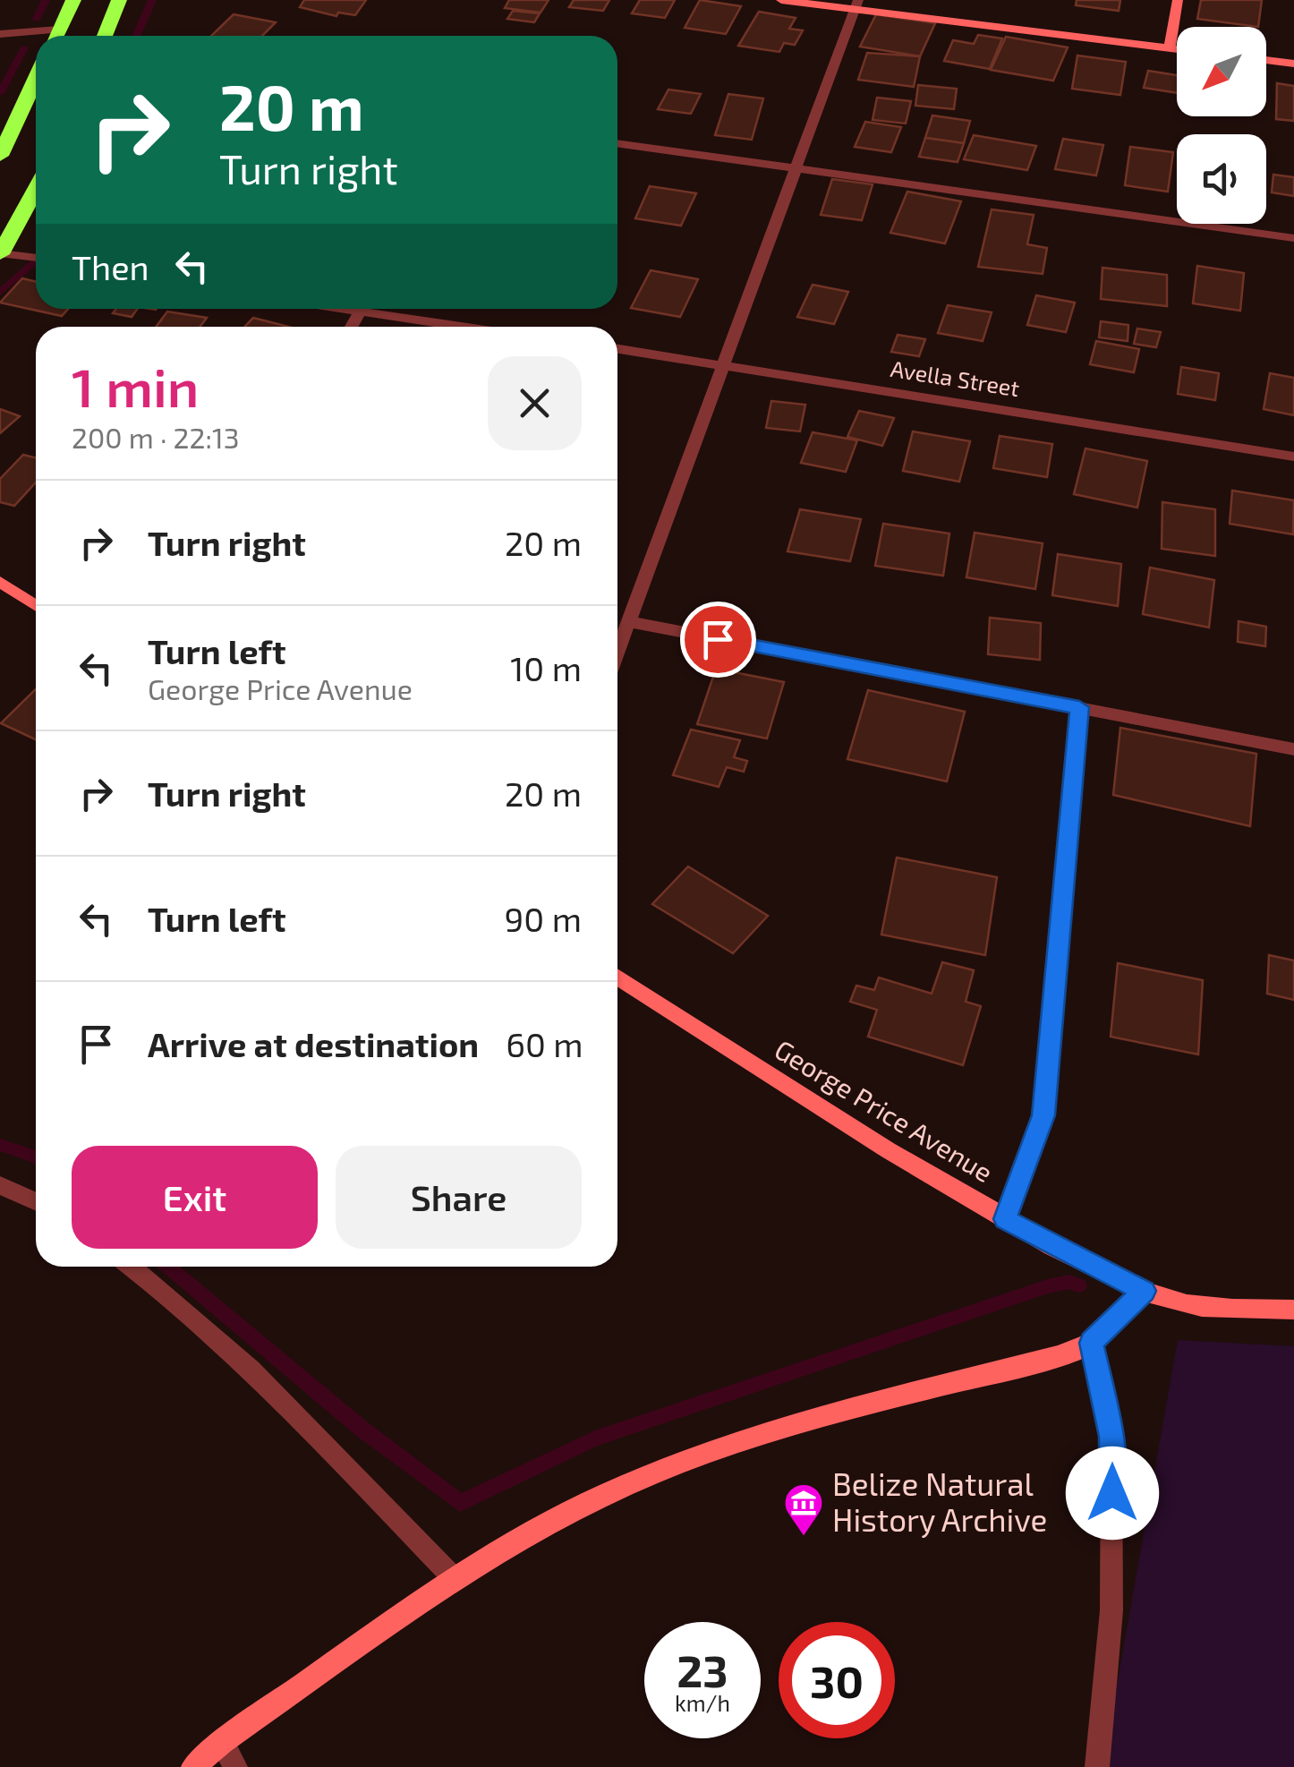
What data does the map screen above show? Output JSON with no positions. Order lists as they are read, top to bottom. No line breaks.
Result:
{"streets":{"street":["Avella Street","George Price Avenue"]},"places":{"museum":["Belize Natural History Archive"]},"north":"bottom left","page":{"turn":["20 m","Turn right"],"then":"Then","heading":["1 min","200 m · 22:13"],"list":[{"name":"Turn right","value":"20 m"},{"name":"Turn left","note":"George Price Avenue","value":"10 m"},{"name":"Turn right","value":"20 m"},{"name":"Turn left","value":"90 m"},{"name":"Arrive at destination","value":"60 m"}],"buttons":["Exit","Share"],"speed":"23 km/h","limit":"30"}}
